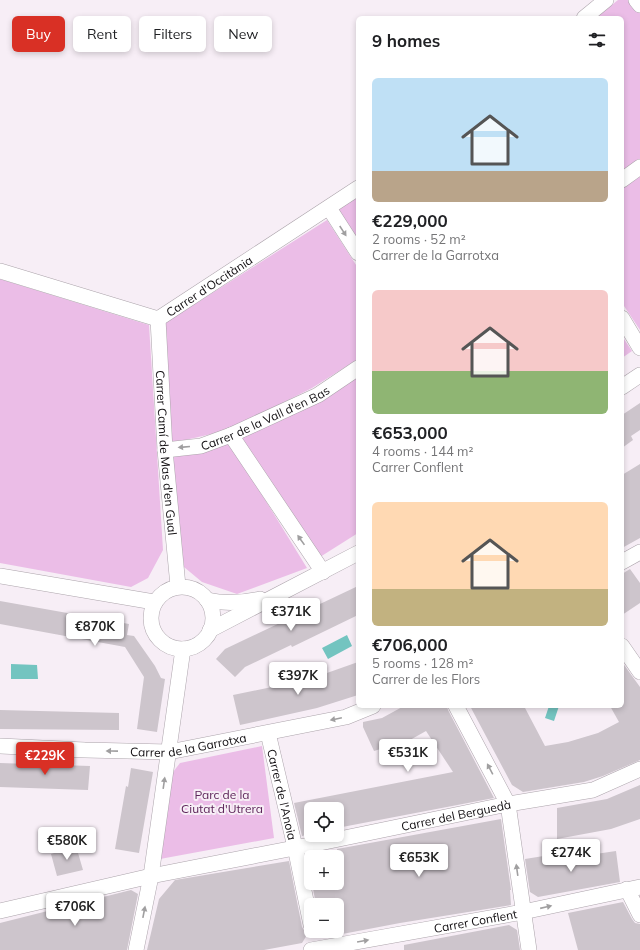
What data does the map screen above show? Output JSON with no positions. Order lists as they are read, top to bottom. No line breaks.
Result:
{"streets":{"street":["Carrer d'Occitània","Carrer de la Vall d'en Bas","Carrer Camí de Mas d'en Gual","Carrer de la Garrotxa","Carrer de l'Anoia","Carrer del Berguedà","Carrer Conflent"]},"crossings":[["Carrer d'Occitània","Carrer Camí de Mas d'en Gual"],["Carrer de la Vall d'en Bas","Carrer Camí de Mas d'en Gual"],["Carrer de la Garrotxa","Carrer de l'Anoia"],["Carrer de l'Anoia","Carrer del Berguedà"]],"one_way":["Carrer de la Garrotxa","Carrer Conflent"],"parks":["Parc de la Ciutat d'Utrera"],"page":{"chip":["Buy","Rent","Filters","New"],"heading":"9 homes","list":[{"name":"€229,000","note":"2 rooms · 52 m² · Carrer de la Garrotxa"},{"name":"€653,000","note":"4 rooms · 144 m² · Carrer Conflent"},{"name":"€706,000","note":"5 rooms · 128 m² · Carrer de les Flors"}],"price":["€371K","€870K","€397K","€531K","€229K","€580K","€274K","€653K","€706K"],"map_buttons":["+","−"]}}
